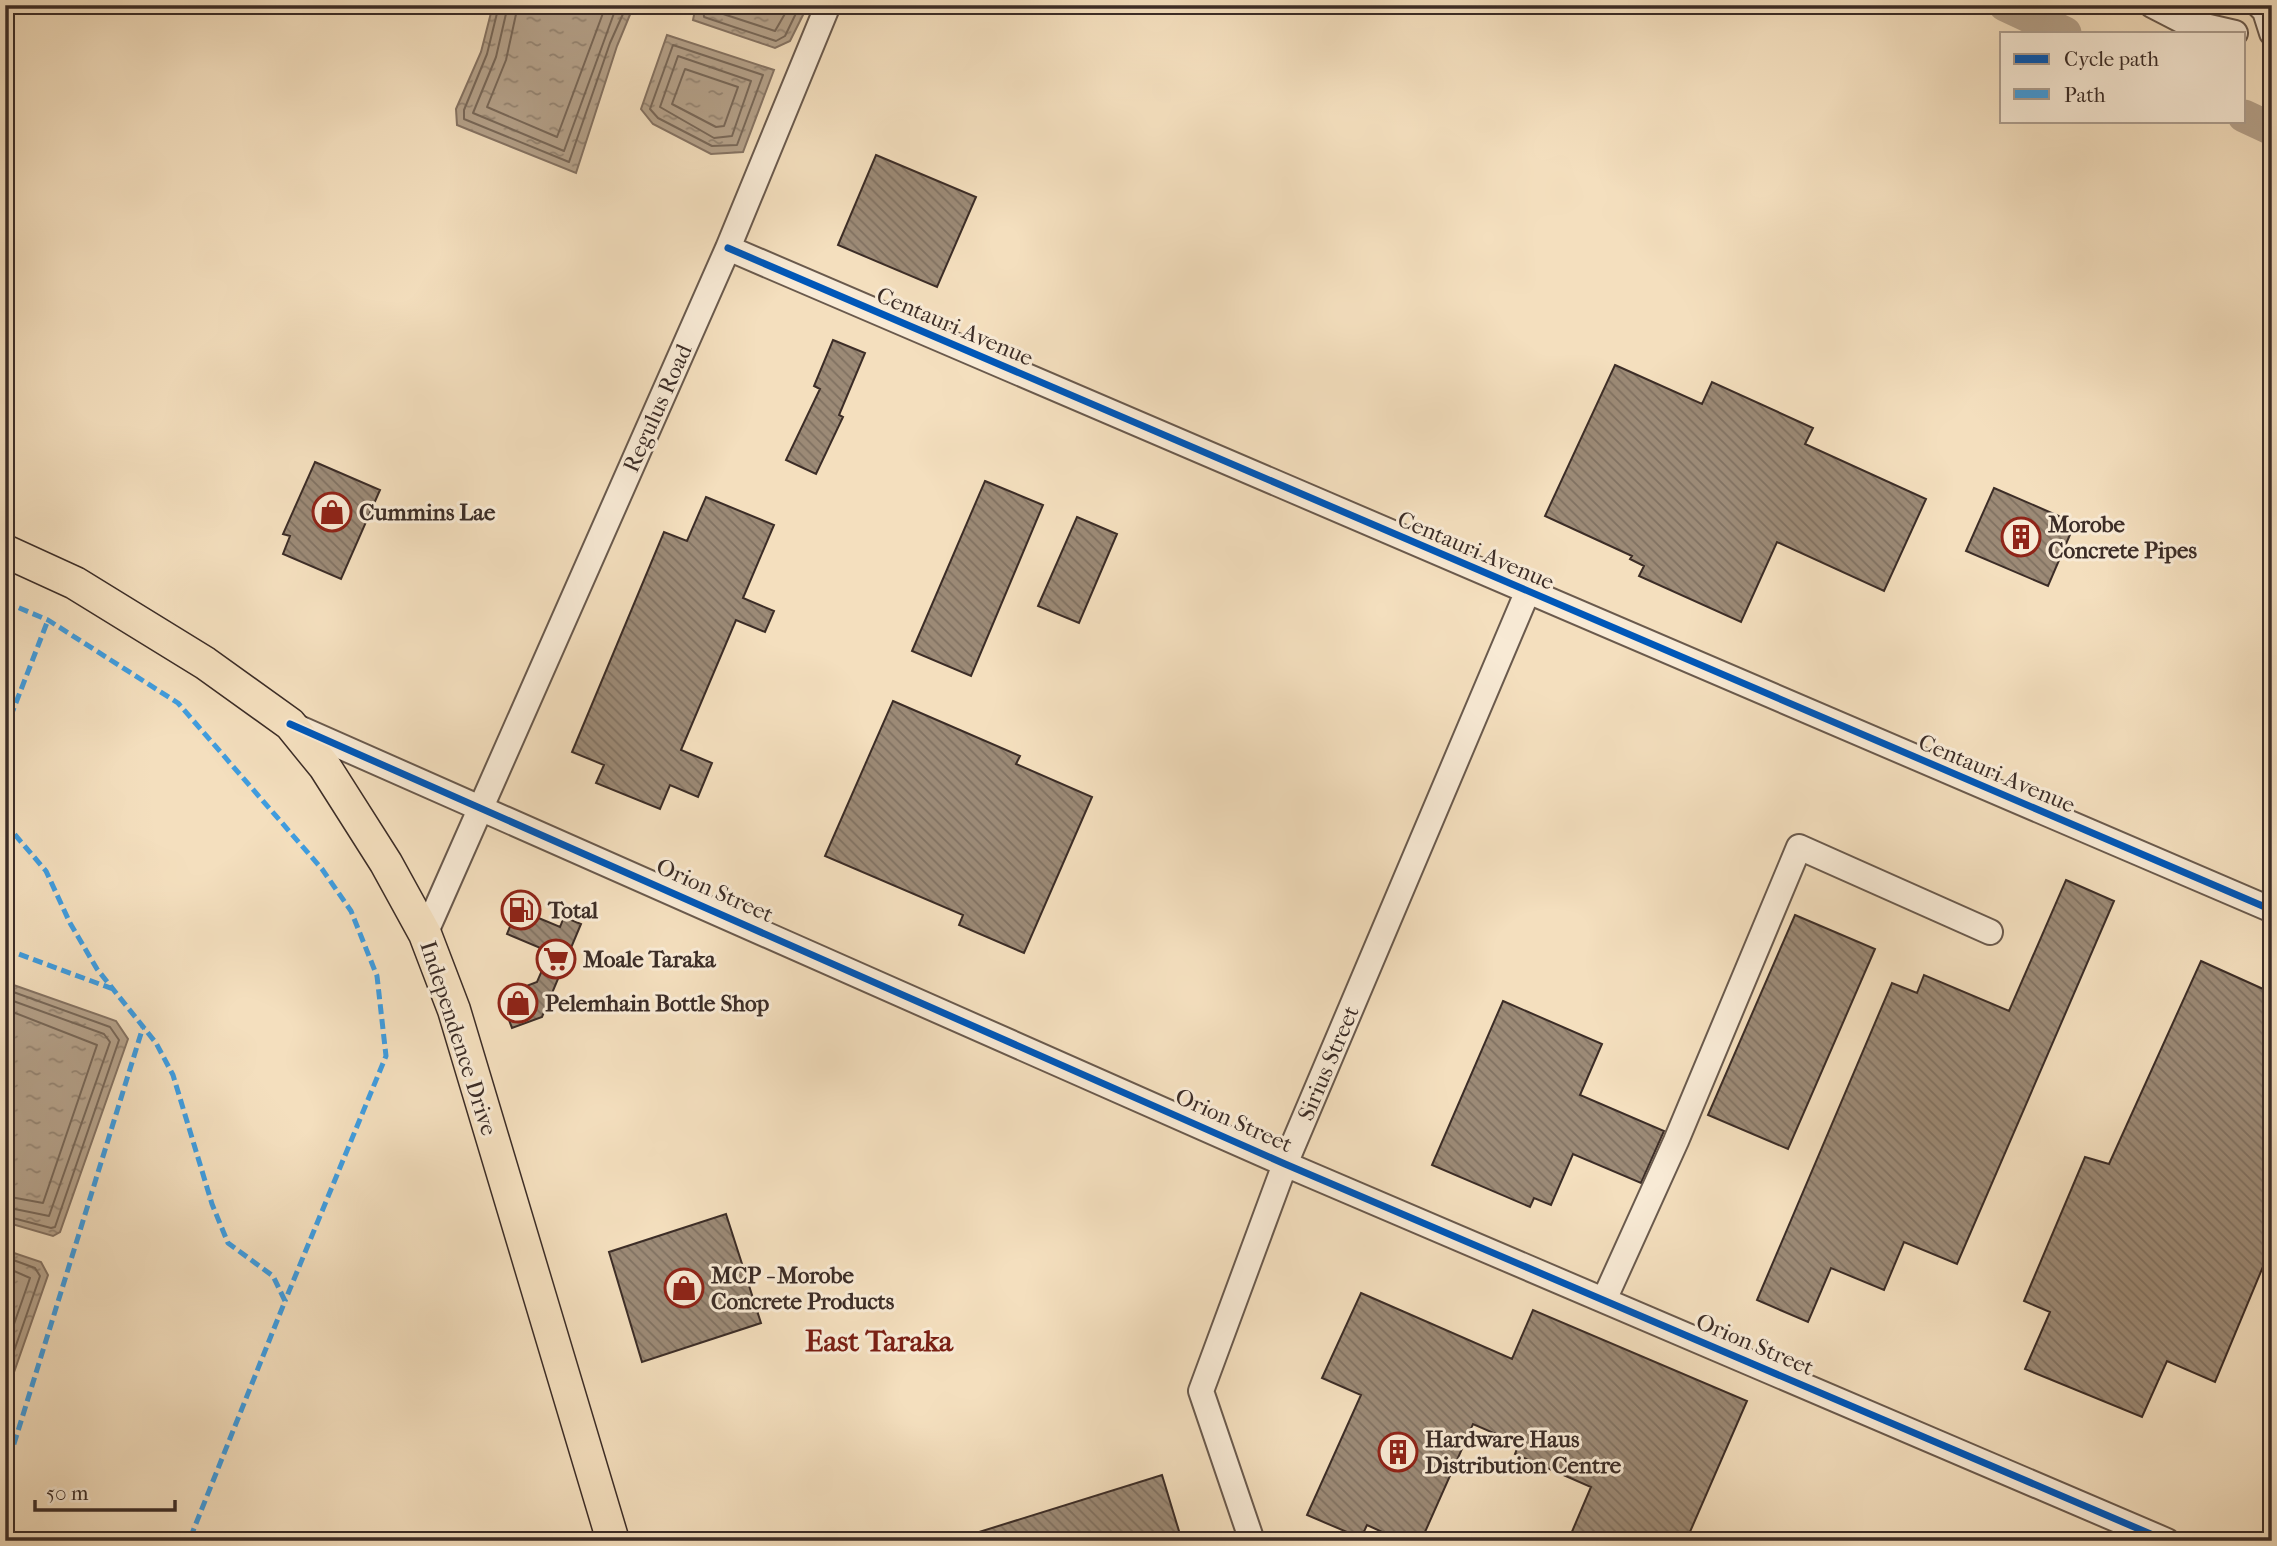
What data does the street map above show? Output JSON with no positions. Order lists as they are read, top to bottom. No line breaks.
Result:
{"streets":{"main road":["Independence Drive"],"street":["Centauri Avenue","Regulus Road","Orion Street","Sirius Street"]},"crossings":[["Centauri Avenue","Regulus Road"],["Centauri Avenue","Sirius Street"],["Regulus Road","Orion Street"],["Regulus Road","Independence Drive"],["Orion Street","Independence Drive"],["Orion Street","Sirius Street"]],"districts":["East Taraka"],"places":{"shop":["Cummins Lae","Pelemhain Bottle Shop","MCP - Morobe Concrete Products"],"building":["Morobe Concrete Pipes","Hardware Haus Distribution Centre"],"fuel station":["Total"],"supermarket":["Moale Taraka"]},"legend":["Cycle path","Path"],"scale_bar":"50 m"}
